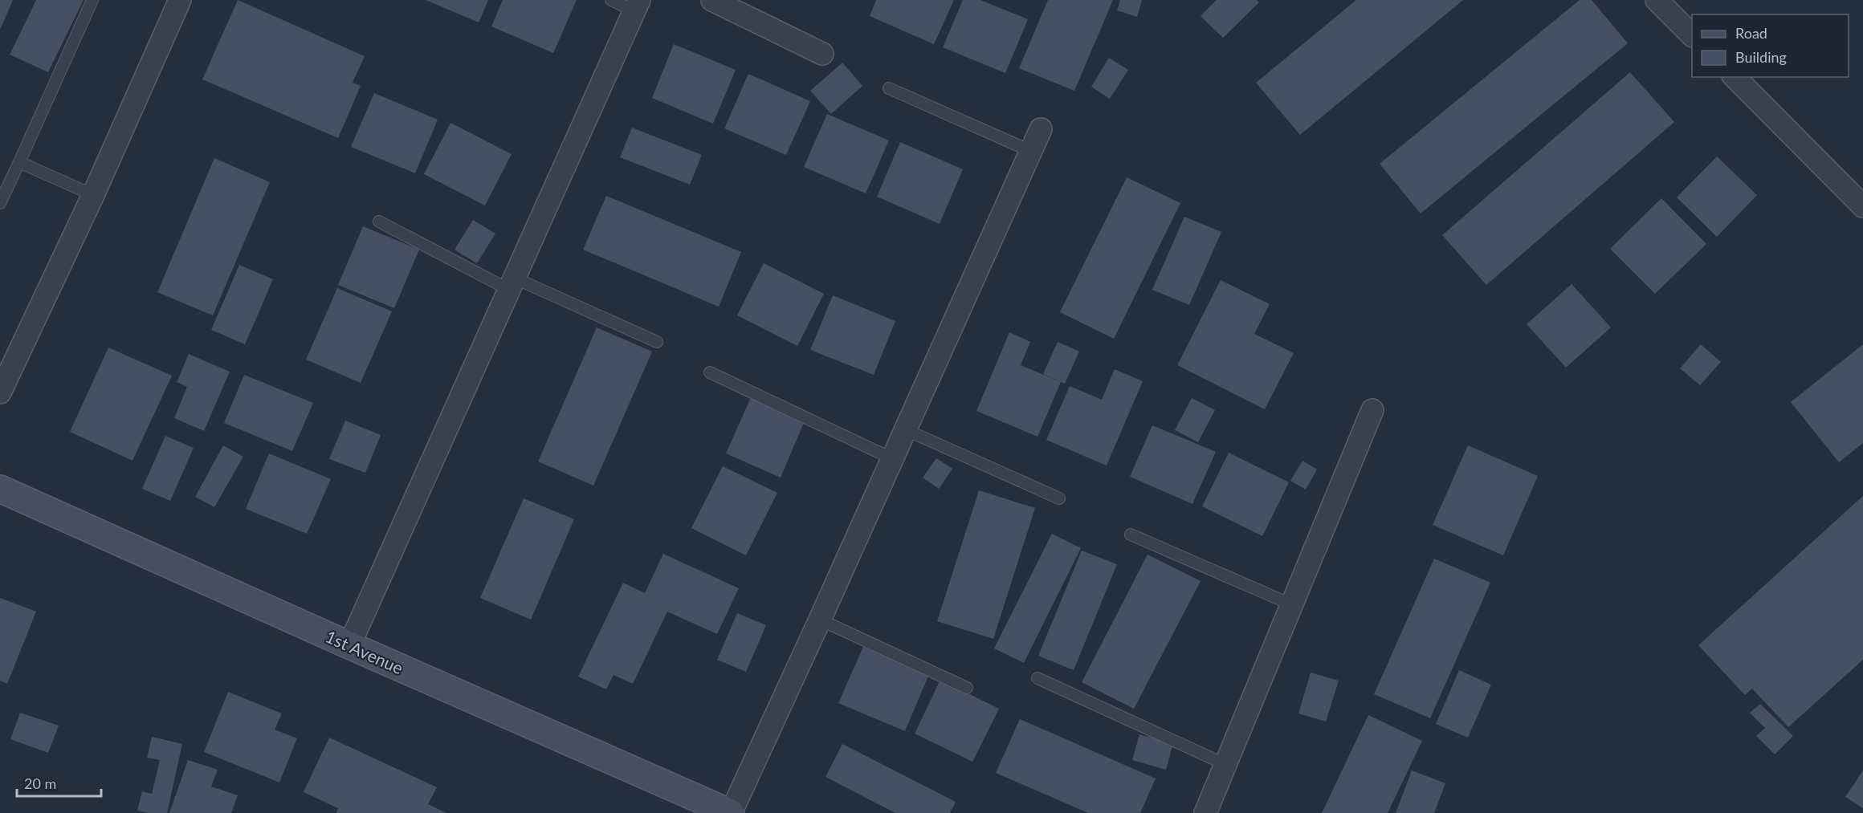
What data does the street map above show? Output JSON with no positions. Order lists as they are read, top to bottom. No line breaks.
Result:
{"streets":{"street":["1st Avenue"]},"legend":["Road","Building"],"scale_bar":"20 m"}
